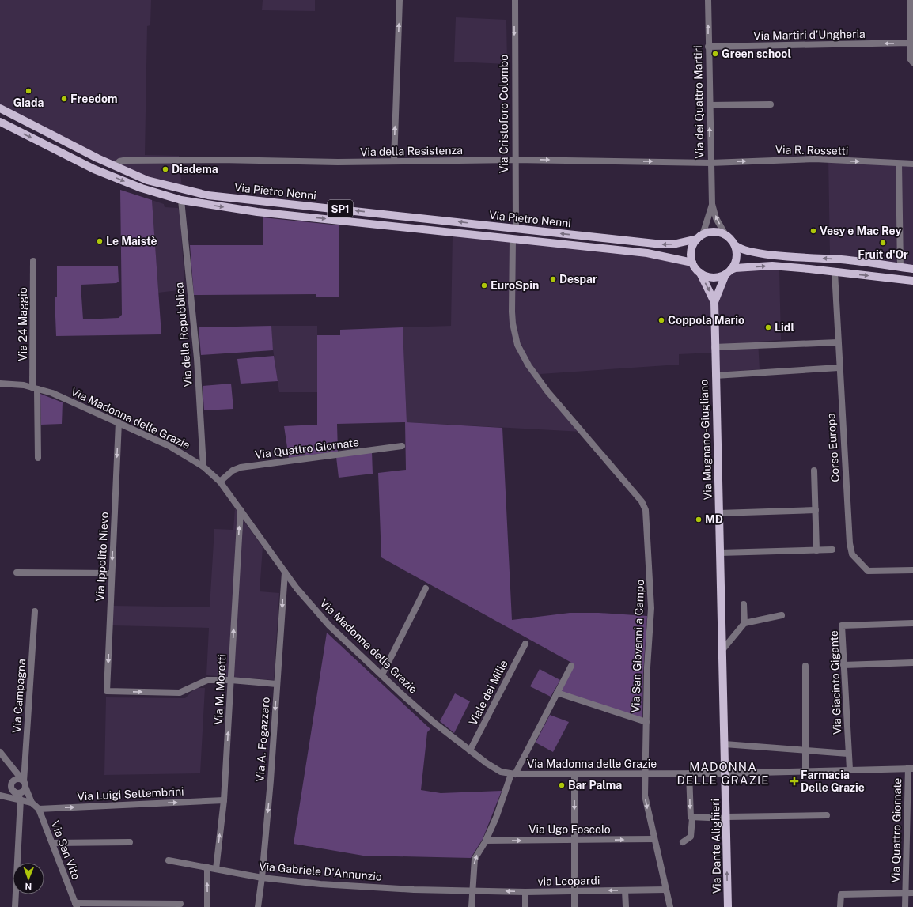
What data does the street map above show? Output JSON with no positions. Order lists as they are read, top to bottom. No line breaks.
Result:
{"streets":{"main road":["Via Pietro Nenni","SP1","Via Mugnano-Giugliano","Via Dante Alighieri"],"street":["Via Martiri d'Ungheria","Via dei Quattro Martiri","Via Cristoforo Colombo","Via R. Rossetti","Via della Resistenza","Via 24 Maggio","Via della Repubblica","Via Madonna delle Grazie","Corso Europa","Via Quattro Giornate","Via Ippolito Nievo","Via San Giovanni a Campo","Via Giacinto Gigante","Via M. Moretti","Viale dei Mille","Via Campagna","Via A. Fogazzaro","Via Luigi Settembrini","Via Ugo Foscolo","Via San Vito","Via Gabriele D'Annunzio","via Leopardi"]},"crossings":[["Via Martiri d'Ungheria","Via dei Quattro Martiri"],["Via dei Quattro Martiri","Via R. Rossetti"],["Via dei Quattro Martiri","Via della Resistenza"],["Via dei Quattro Martiri","Via Pietro Nenni"],["Via dei Quattro Martiri","Via Mugnano-Giugliano"],["Via Cristoforo Colombo","Via della Resistenza"],["Via Cristoforo Colombo","Via Pietro Nenni"],["Via R. Rossetti","Via della Resistenza"],["Via della Resistenza","Via Pietro Nenni"],["Via Pietro Nenni","Via della Repubblica"],["Via Pietro Nenni","Via Mugnano-Giugliano"],["Via Pietro Nenni","Via San Giovanni a Campo"],["Via 24 Maggio","Via Madonna delle Grazie"],["Via della Repubblica","Via Madonna delle Grazie"],["Via Madonna delle Grazie","Via Quattro Giornate"],["Via Madonna delle Grazie","Via Ippolito Nievo"],["Via Madonna delle Grazie","Via San Giovanni a Campo"],["Via Madonna delle Grazie","Via Giacinto Gigante"],["Via Madonna delle Grazie","Via M. Moretti"],["Via Madonna delle Grazie","Viale dei Mille"],["Via Madonna delle Grazie","Via A. Fogazzaro"],["Via Madonna delle Grazie","Via Dante Alighieri"],["Via Mugnano-Giugliano","Via Dante Alighieri"],["Via Ippolito Nievo","Via M. Moretti"],["Via San Giovanni a Campo","Via Ugo Foscolo"],["Via San Giovanni a Campo","via Leopardi"],["Via M. Moretti","Via Luigi Settembrini"],["Via M. Moretti","Via Gabriele D'Annunzio"],["Via Campagna","Via San Vito"],["Via A. Fogazzaro","Via Gabriele D'Annunzio"],["Via Luigi Settembrini","Via San Vito"],["Via Gabriele D'Annunzio","via Leopardi"]],"one_way":["Via Martiri d'Ungheria","Via dei Quattro Martiri","Via Cristoforo Colombo","Via R. Rossetti","Via M. Moretti","Via A. Fogazzaro","Via Ugo Foscolo","via Leopardi"],"districts":["MADONNA DELLE GRAZIE"],"places":{"other":["Green school","Giada","Freedom","Diadema","Vesy e Mac Rey","Le Maistè","Fruit d'Or","Despar","EuroSpin","Coppola Mario","Lidl","MD","Bar Palma"],"health":["Farmacia Delle Grazie"]},"north":"bottom"}
